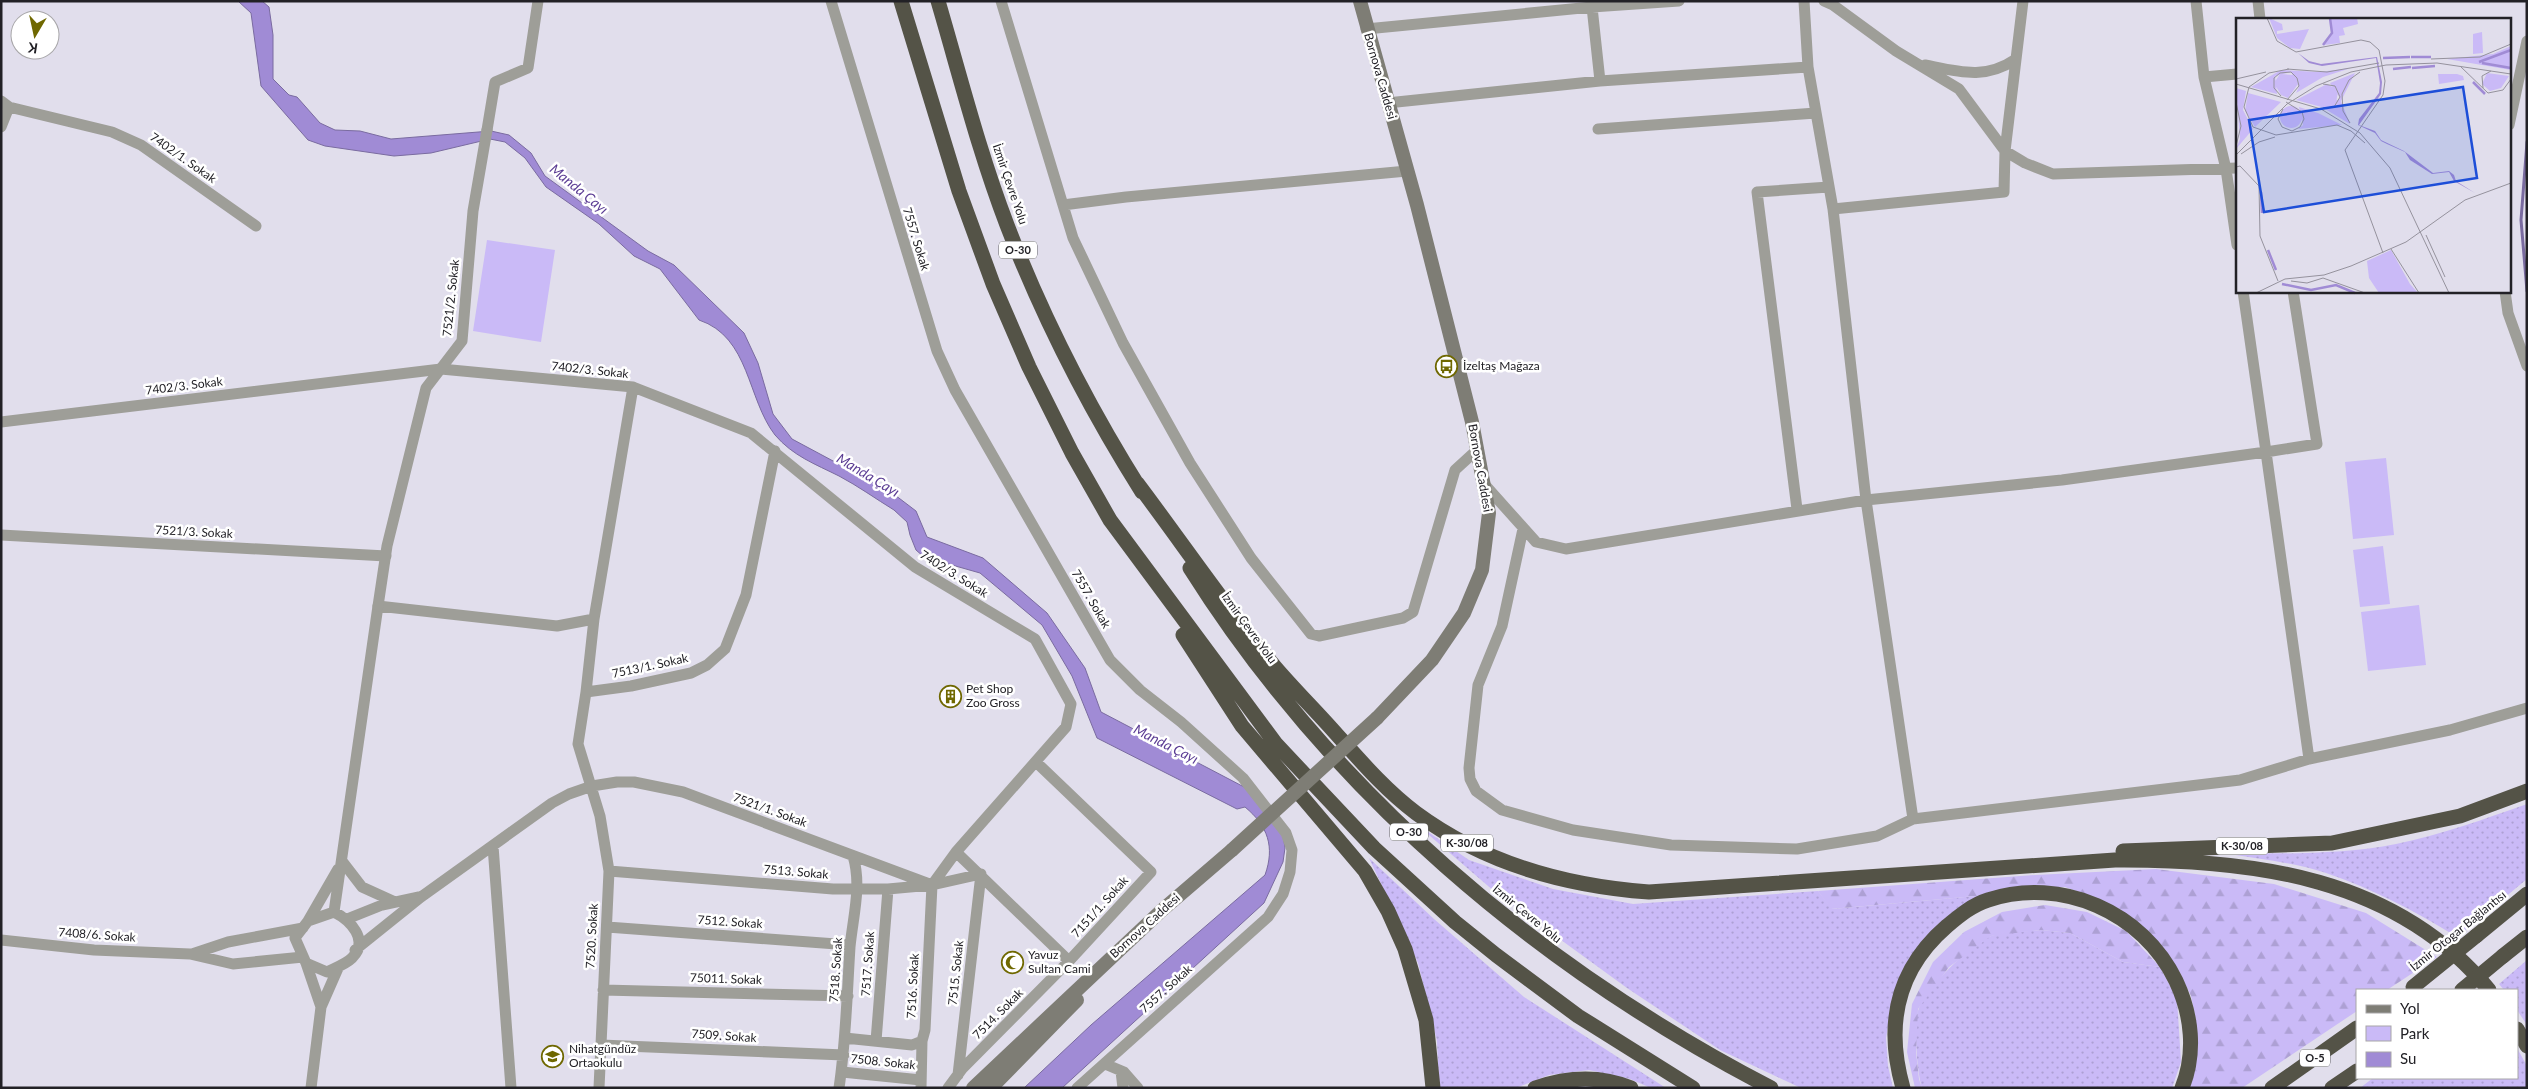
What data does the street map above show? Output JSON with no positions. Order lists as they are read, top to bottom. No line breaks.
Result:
{"streets":{"highway":["İzmir Çevre Yolu","O-30","K-30/08","İzmir Otogar Bağlantısı","O-5"],"main road":["Bornova Caddesi"],"street":["7402/1. Sokak","7557. Sokak","7521/2. Sokak","7402/3. Sokak","7521/3. Sokak","7513/1. Sokak","7521/1. Sokak","7513. Sokak","7151/1. Sokak","7512. Sokak","7408/6. Sokak","7520. Sokak","7517. Sokak","7518. Sokak","7515. Sokak","75011. Sokak","7516. Sokak","7514. Sokak","7509. Sokak","7508. Sokak"]},"crossings":[["İzmir Çevre Yolu","K-30/08"],["7521/2. Sokak","7402/3. Sokak"],["7521/2. Sokak","7521/3. Sokak"],["7521/2. Sokak","7521/1. Sokak"],["7402/3. Sokak","7513/1. Sokak"],["7402/3. Sokak","7151/1. Sokak"],["7521/1. Sokak","7513. Sokak"],["7521/1. Sokak","7520. Sokak"],["7521/1. Sokak","7518. Sokak"],["7521/1. Sokak","7516. Sokak"],["7513. Sokak","7520. Sokak"],["7513. Sokak","7517. Sokak"],["7513. Sokak","7518. Sokak"],["7513. Sokak","7515. Sokak"],["7513. Sokak","7516. Sokak"],["7151/1. Sokak","7514. Sokak"],["7512. Sokak","7520. Sokak"],["7512. Sokak","7518. Sokak"],["7520. Sokak","75011. Sokak"],["7520. Sokak","7509. Sokak"],["7518. Sokak","75011. Sokak"],["7518. Sokak","7509. Sokak"],["7518. Sokak","7508. Sokak"],["7515. Sokak","7514. Sokak"],["7516. Sokak","7508. Sokak"]],"water":["Manda Çayı"],"places":{"bus stop":["İzeltaş Mağaza"],"building":["Pet Shop Zoo Gross"],"mosque":["Yavuz Sultan Cami"],"school or university":["Nihatgündüz Ortaokulu"]},"legend":["Yol","Park","Su"],"north":"bottom"}
